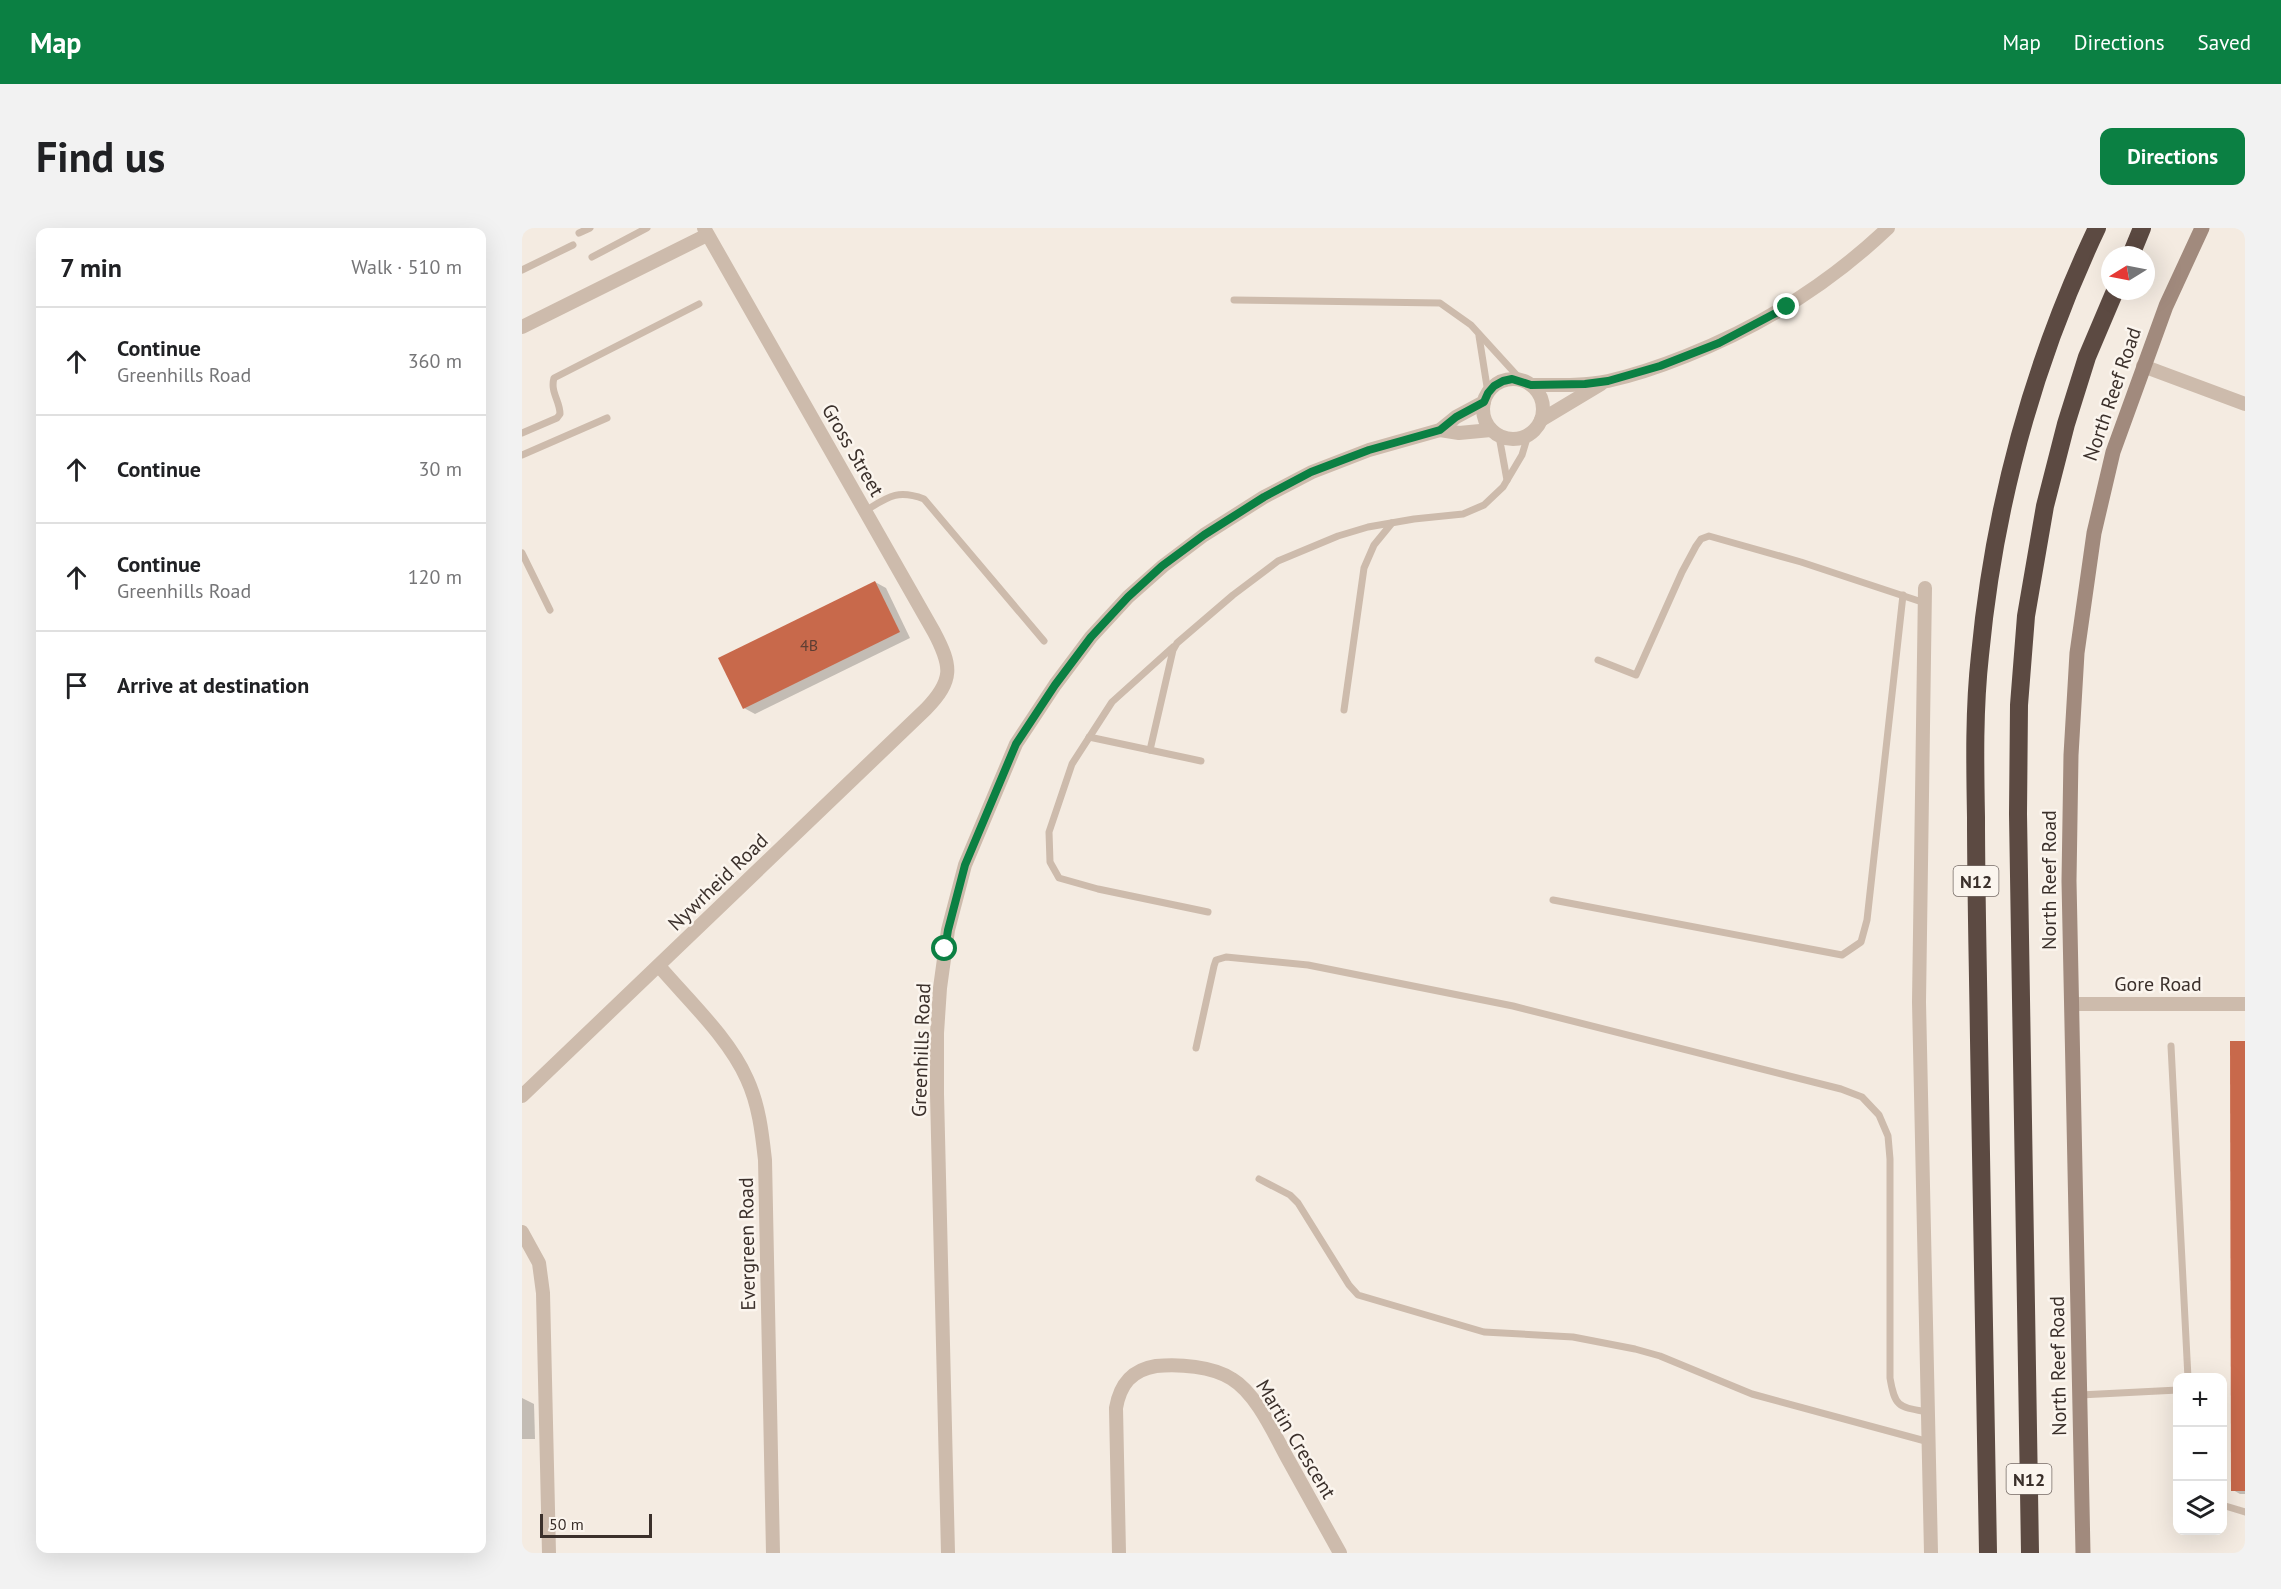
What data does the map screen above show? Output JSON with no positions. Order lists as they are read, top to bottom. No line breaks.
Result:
{"streets":{"highway":["N12"],"main road":["North Reef Road"],"street":["Gross Street","Nywrheid Road","Gore Road","Greenhills Road","Evergreen Road","Martin Crescent"]},"crossings":[["North Reef Road","Gore Road"],["Gross Street","Nywrheid Road"],["Nywrheid Road","Evergreen Road"]],"house_numbers":["4B"],"scale_bar":"50 m","north":"left","page":{"header":"Map","nav":["Map","Directions","Saved"],"buttons":"Directions","title":"Find us","heading":["7 min","Walk · 510 m"],"list":[["Continue","Greenhills Road","360 m"],["Continue","30 m"],["Continue","Greenhills Road","120 m"],"Arrive at destination"],"map_buttons":["+","−"],"scale":"50 m"}}
